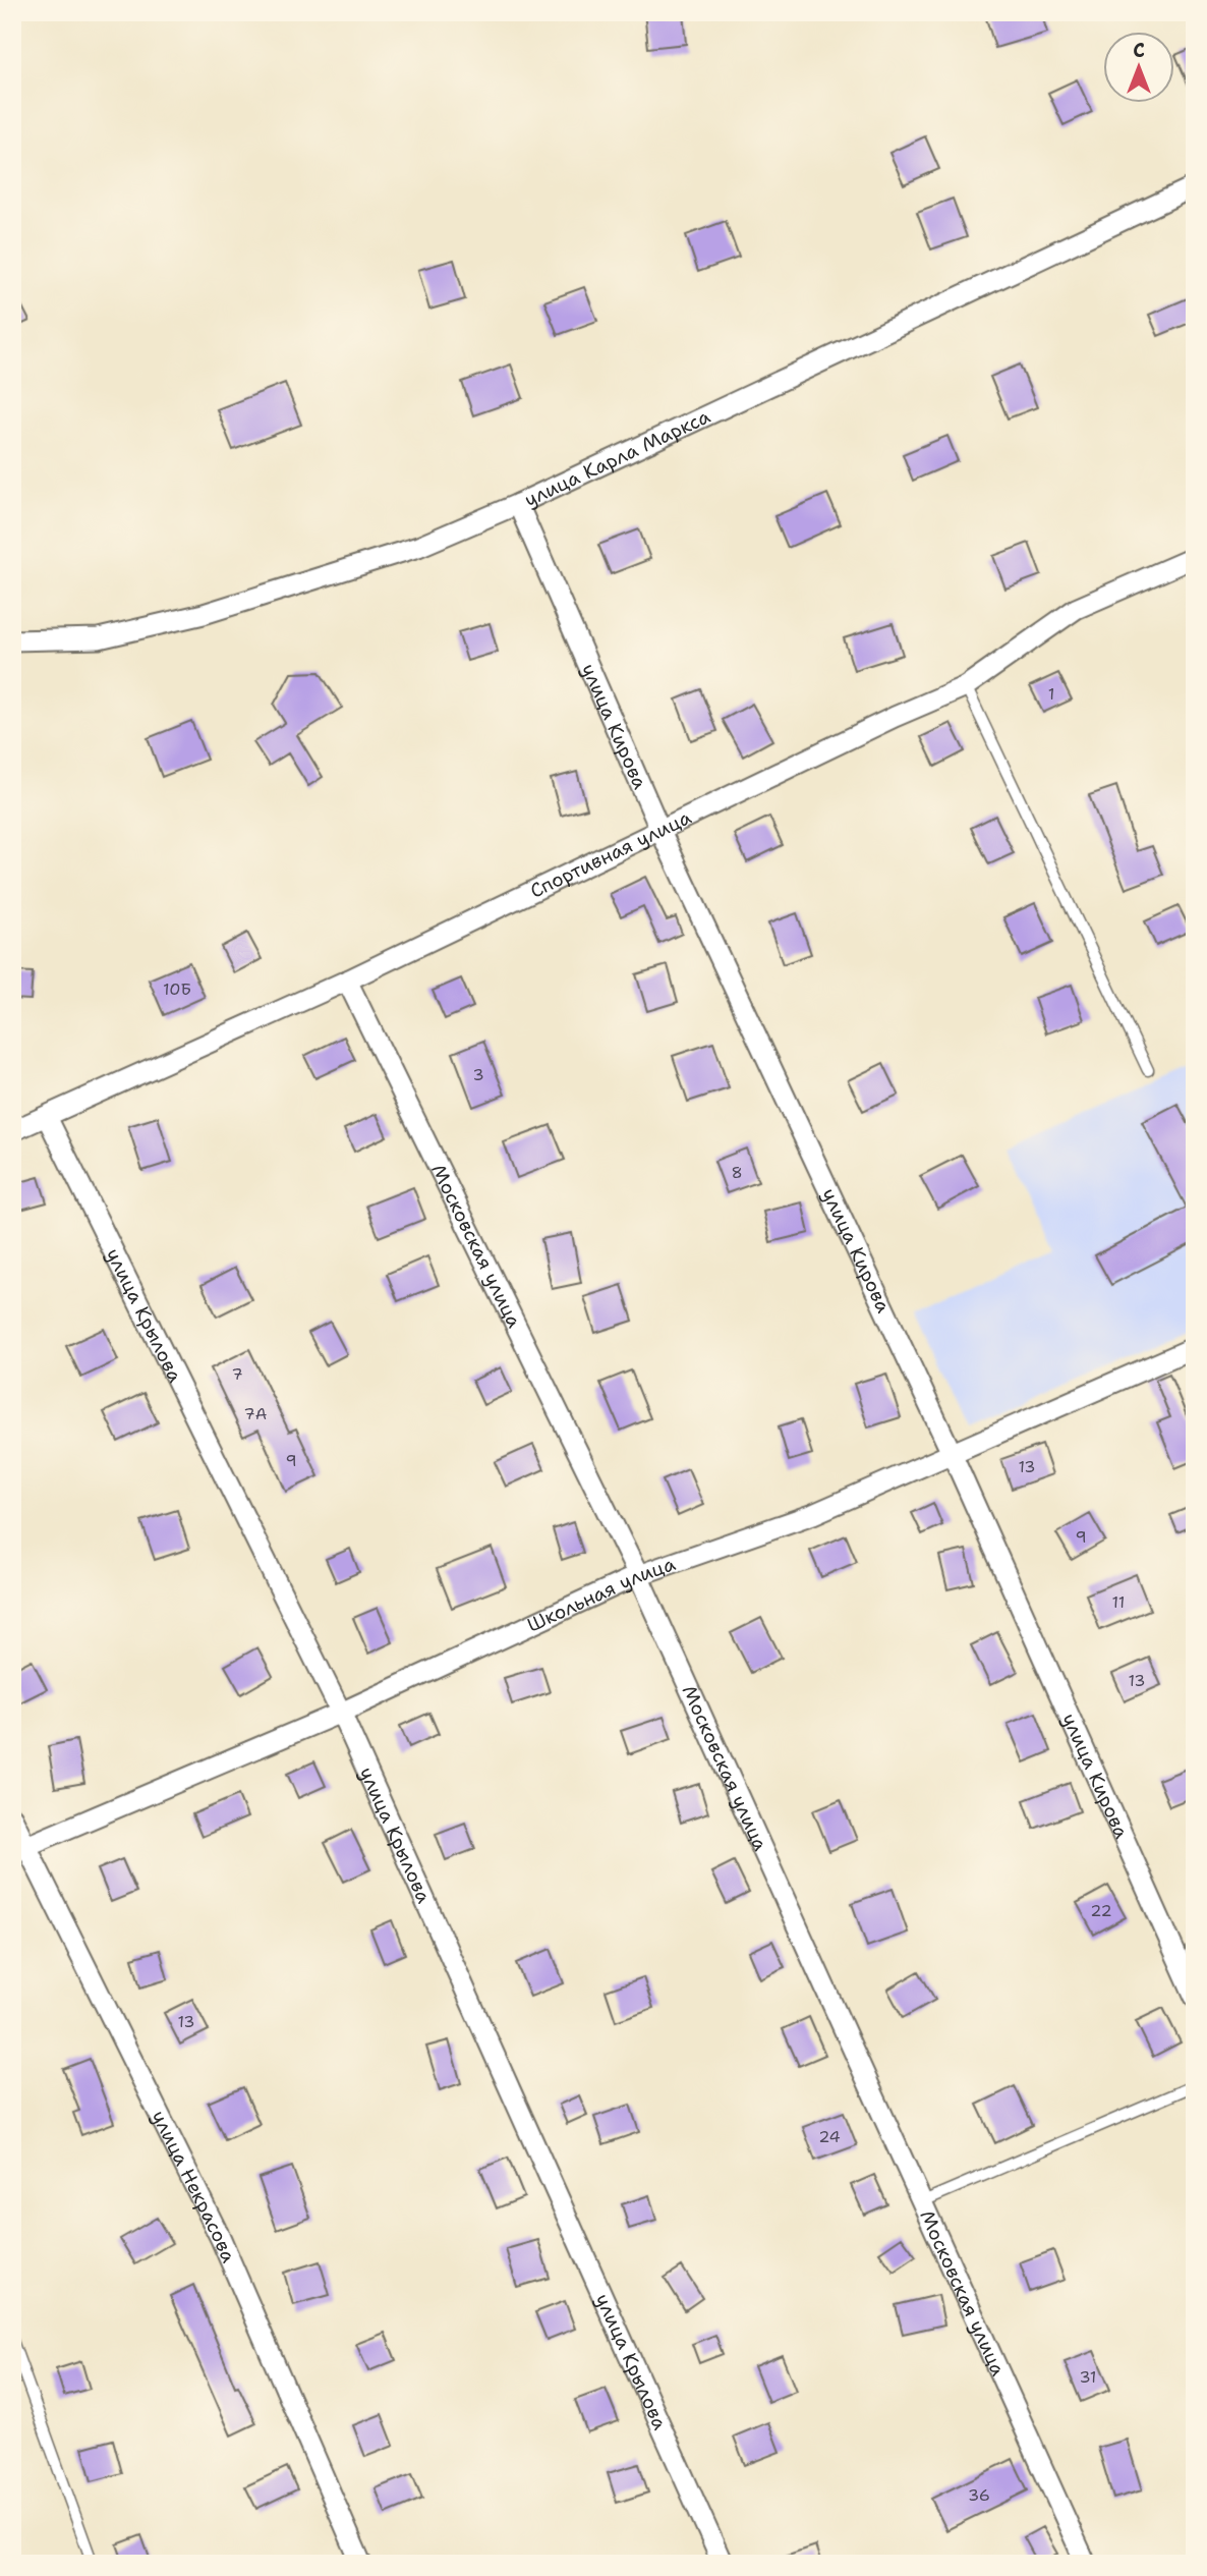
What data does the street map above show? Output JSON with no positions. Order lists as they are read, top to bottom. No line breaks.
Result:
{"streets":{"street":["улица Карла Маркса","улица Кирова","Спортивная улица","Московская улица","улица Крылова","Школьная улица","улица Некрасова"]},"crossings":[["улица Карла Маркса","улица Кирова"],["улица Кирова","Спортивная улица"],["улица Кирова","Школьная улица"],["Спортивная улица","Московская улица"],["Спортивная улица","улица Крылова"],["Московская улица","Школьная улица"],["улица Крылова","Школьная улица"],["Школьная улица","улица Некрасова"]],"house_numbers":["1","10Б","3","8","7","7А","9","13","9","11","13","22","13","24","31","36"],"north":"top"}
